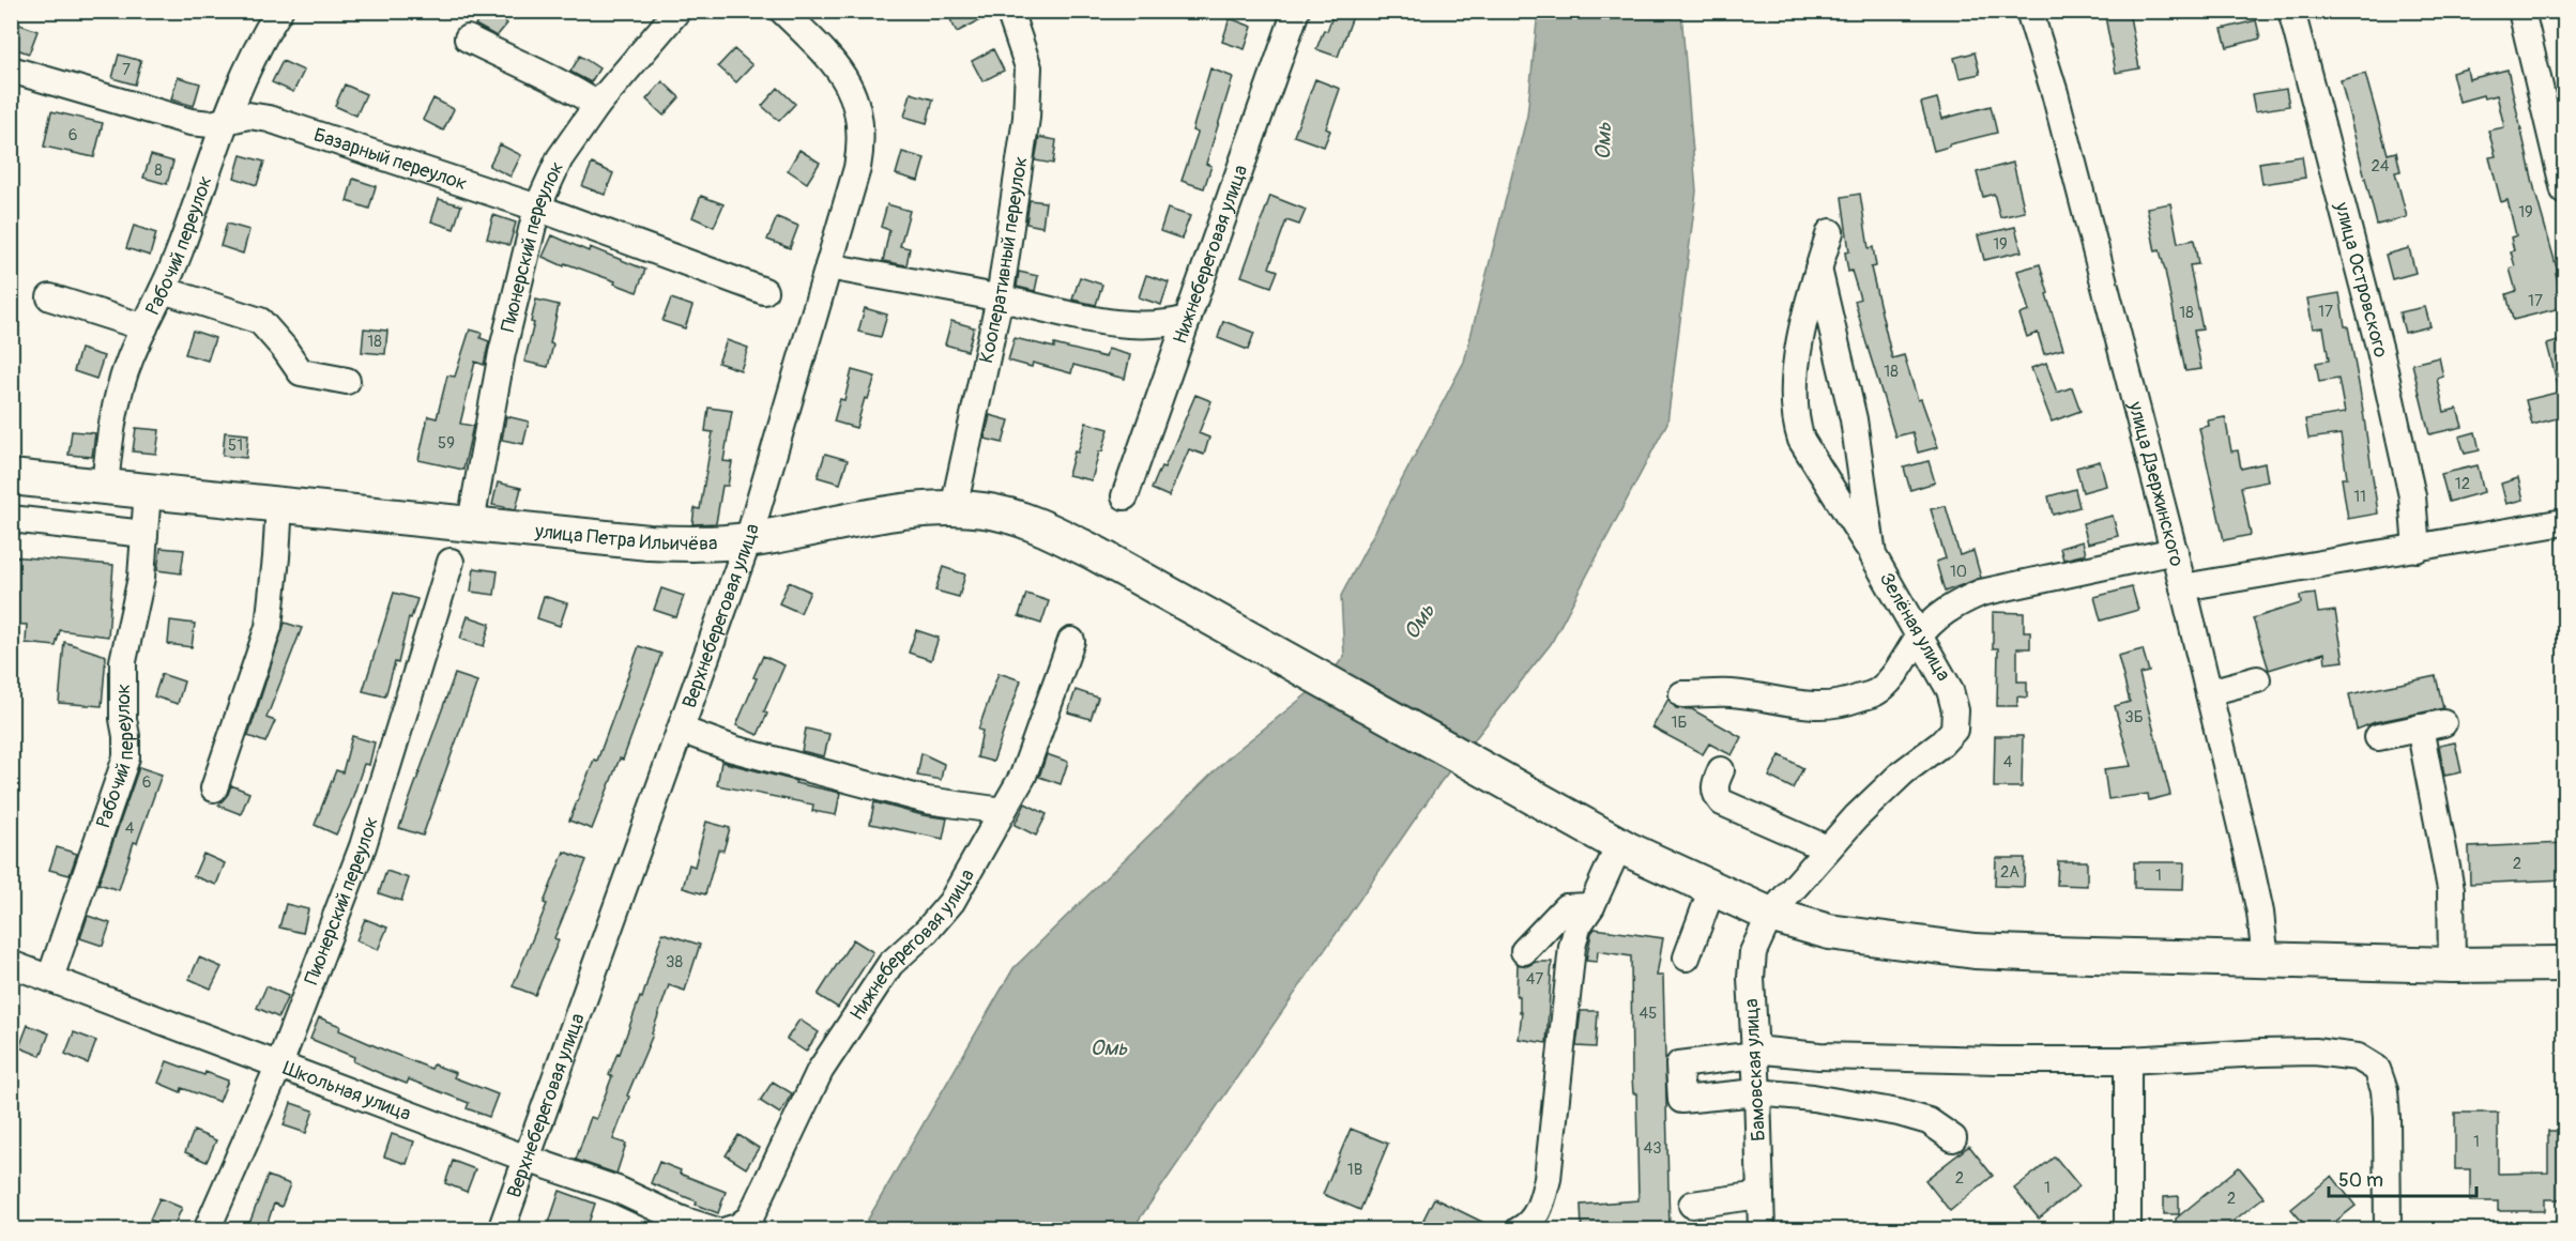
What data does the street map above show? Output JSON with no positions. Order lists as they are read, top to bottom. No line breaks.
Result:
{"streets":{"main road":["улица Петра Ильичёва"],"street":["Базарный переулок","Рабочий переулок","Пионерский переулок","Нижнебереговая улица","Кооперативный переулок","улица Островского","улица Дзержинского","Верхнебереговая улица","Зелёная улица","Бамовская улица","Школьная улица"]},"crossings":[["Базарный переулок","Рабочий переулок"],["Базарный переулок","Пионерский переулок"],["Рабочий переулок","улица Петра Ильичёва"],["Рабочий переулок","Школьная улица"],["Пионерский переулок","улица Петра Ильичёва"],["Пионерский переулок","Школьная улица"],["Кооперативный переулок","улица Петра Ильичёва"],["улица Дзержинского","улица Петра Ильичёва"],["улица Петра Ильичёва","Верхнебереговая улица"],["улица Петра Ильичёва","Зелёная улица"],["улица Петра Ильичёва","Бамовская улица"],["Верхнебереговая улица","Школьная улица"],["Зелёная улица","Бамовская улица"]],"water":["Омь"],"house_numbers":["7","6","24","8","19","19","17","17","18","18","18","59","51","12","11","10","3Б","1Б","4","6","4","2","2А","1","38","47","45","1","43","1В","2","1","2"],"scale_bar":"50 m"}
